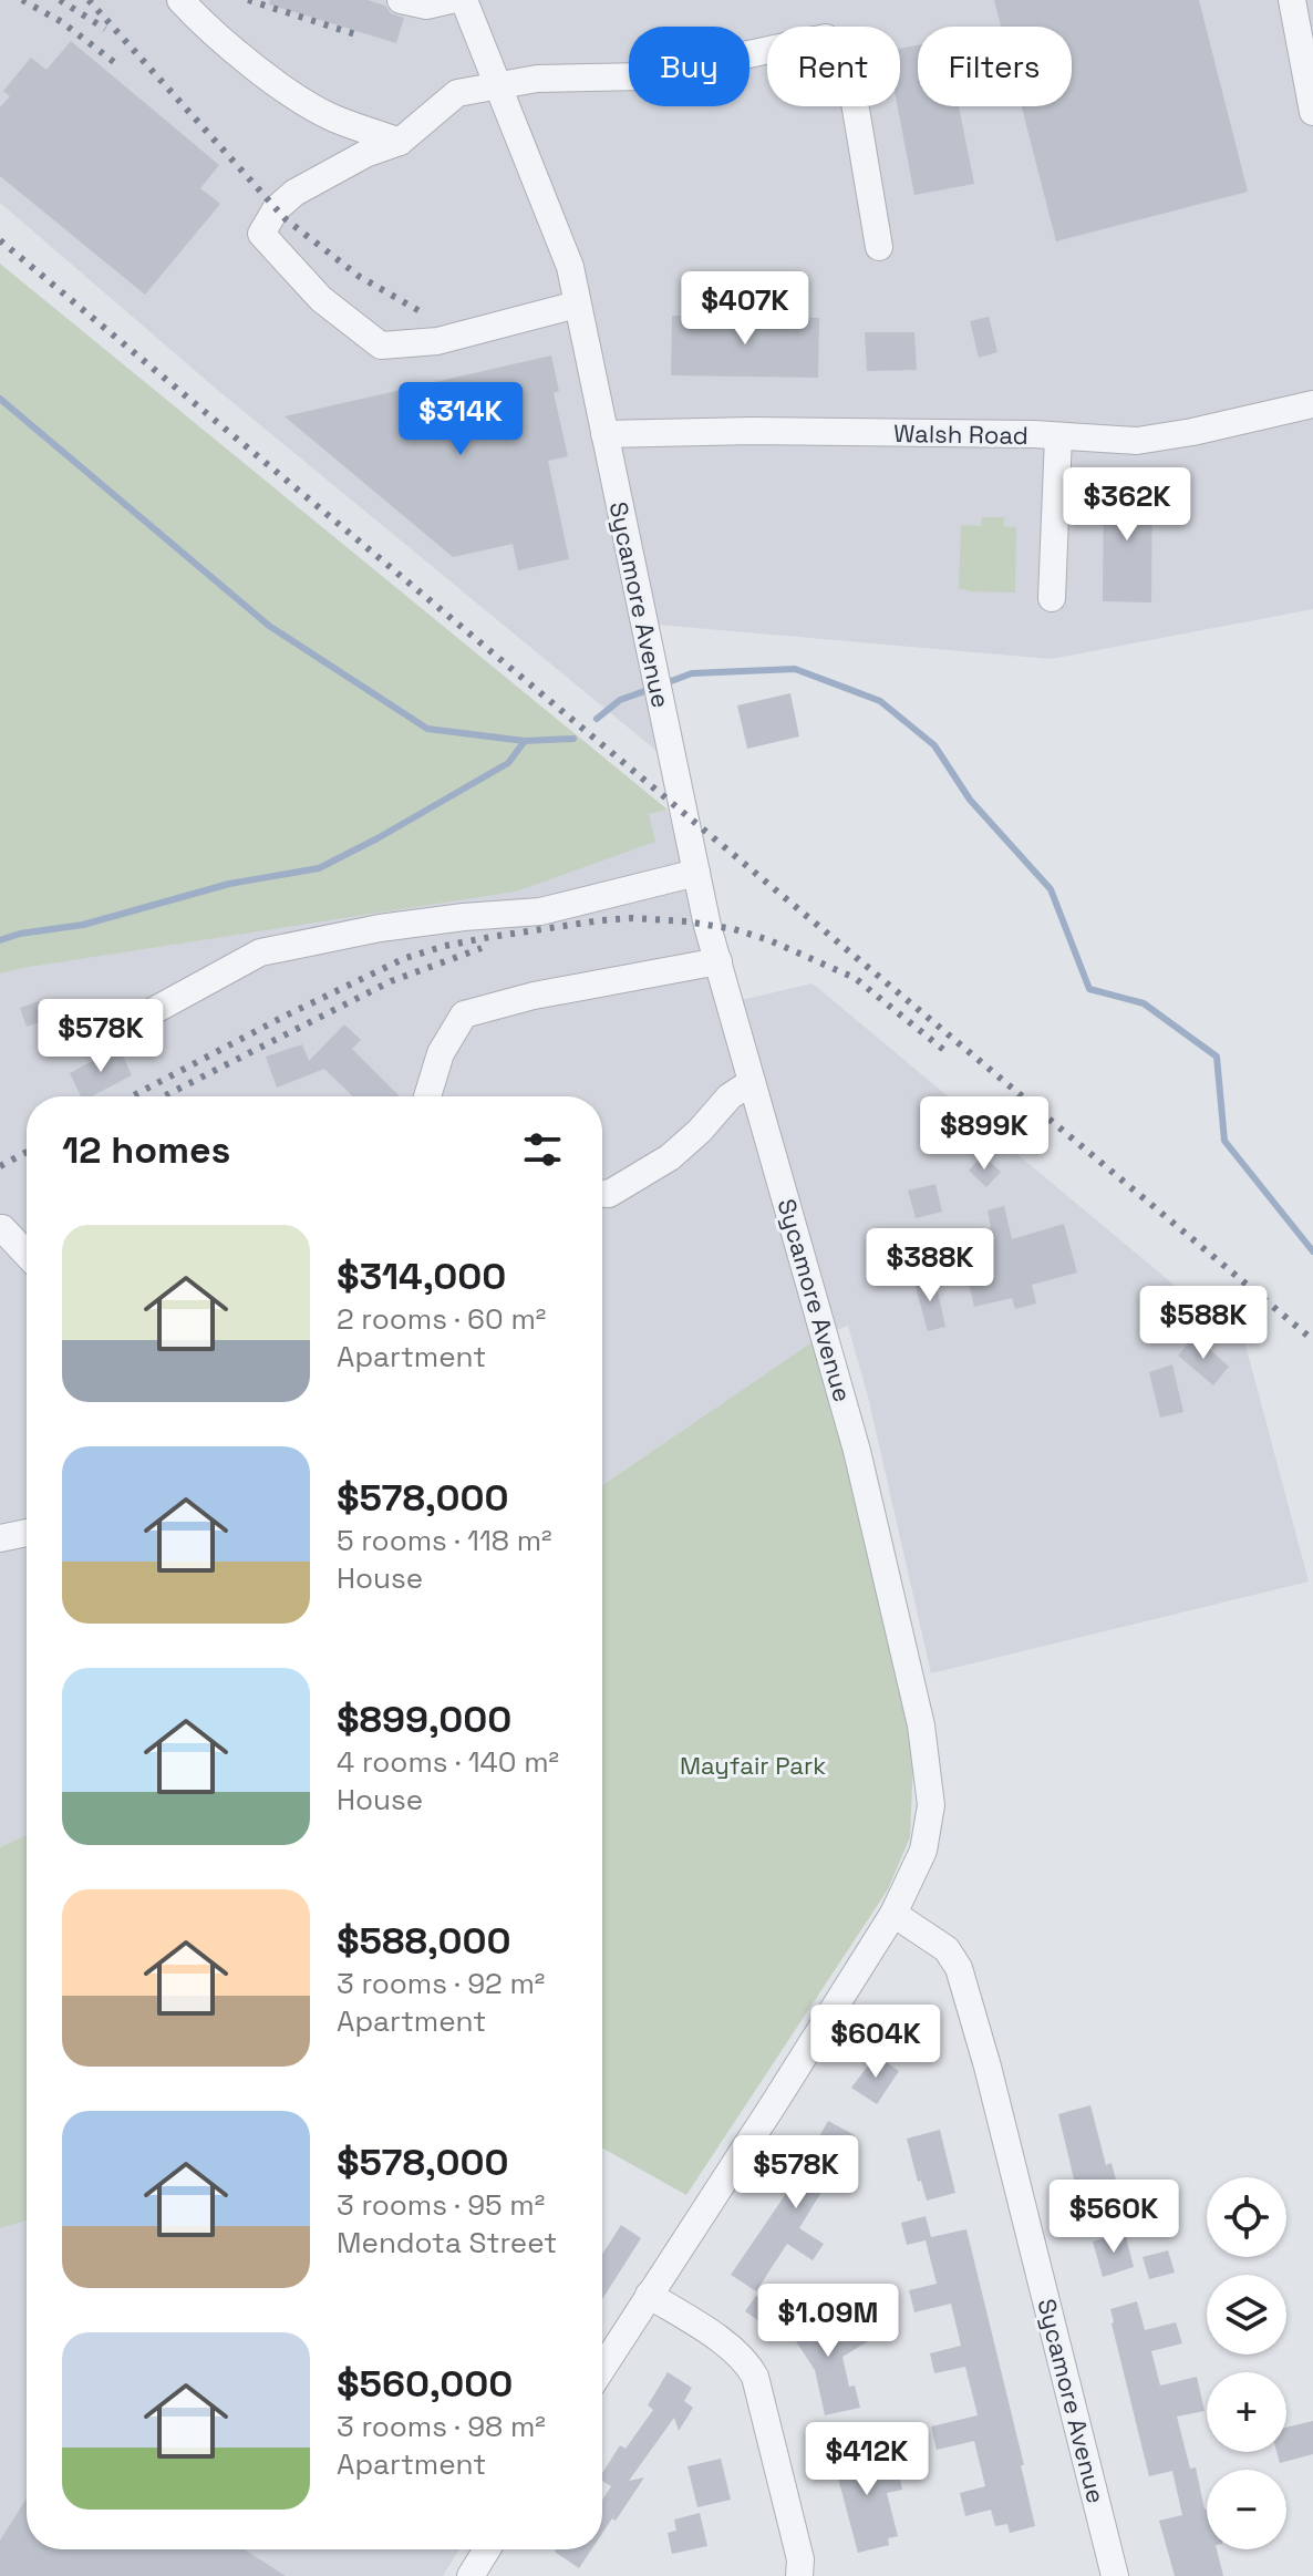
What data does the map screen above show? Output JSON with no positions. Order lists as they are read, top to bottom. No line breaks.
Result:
{"streets":{"street":["Walsh Road","Sycamore Avenue"]},"crossings":[["Walsh Road","Sycamore Avenue"]],"parks":["Mayfair Park"],"page":{"chip":["Buy","Rent","Filters"],"price":["$407K","$314K","$362K","$578K","$899K","$388K","$588K","$604K","$578K","$560K","$1.09M","$412K"],"heading":"12 homes","list":[{"name":"$314,000","note":"2 rooms · 60 m² · Apartment"},{"name":"$578,000","note":"5 rooms · 118 m² · House"},{"name":"$899,000","note":"4 rooms · 140 m² · House"},{"name":"$588,000","note":"3 rooms · 92 m² · Apartment"},{"name":"$578,000","note":"3 rooms · 95 m² · Mendota Street"},{"name":"$560,000","note":"3 rooms · 98 m² · Apartment"}],"map_buttons":["+","−"]}}
